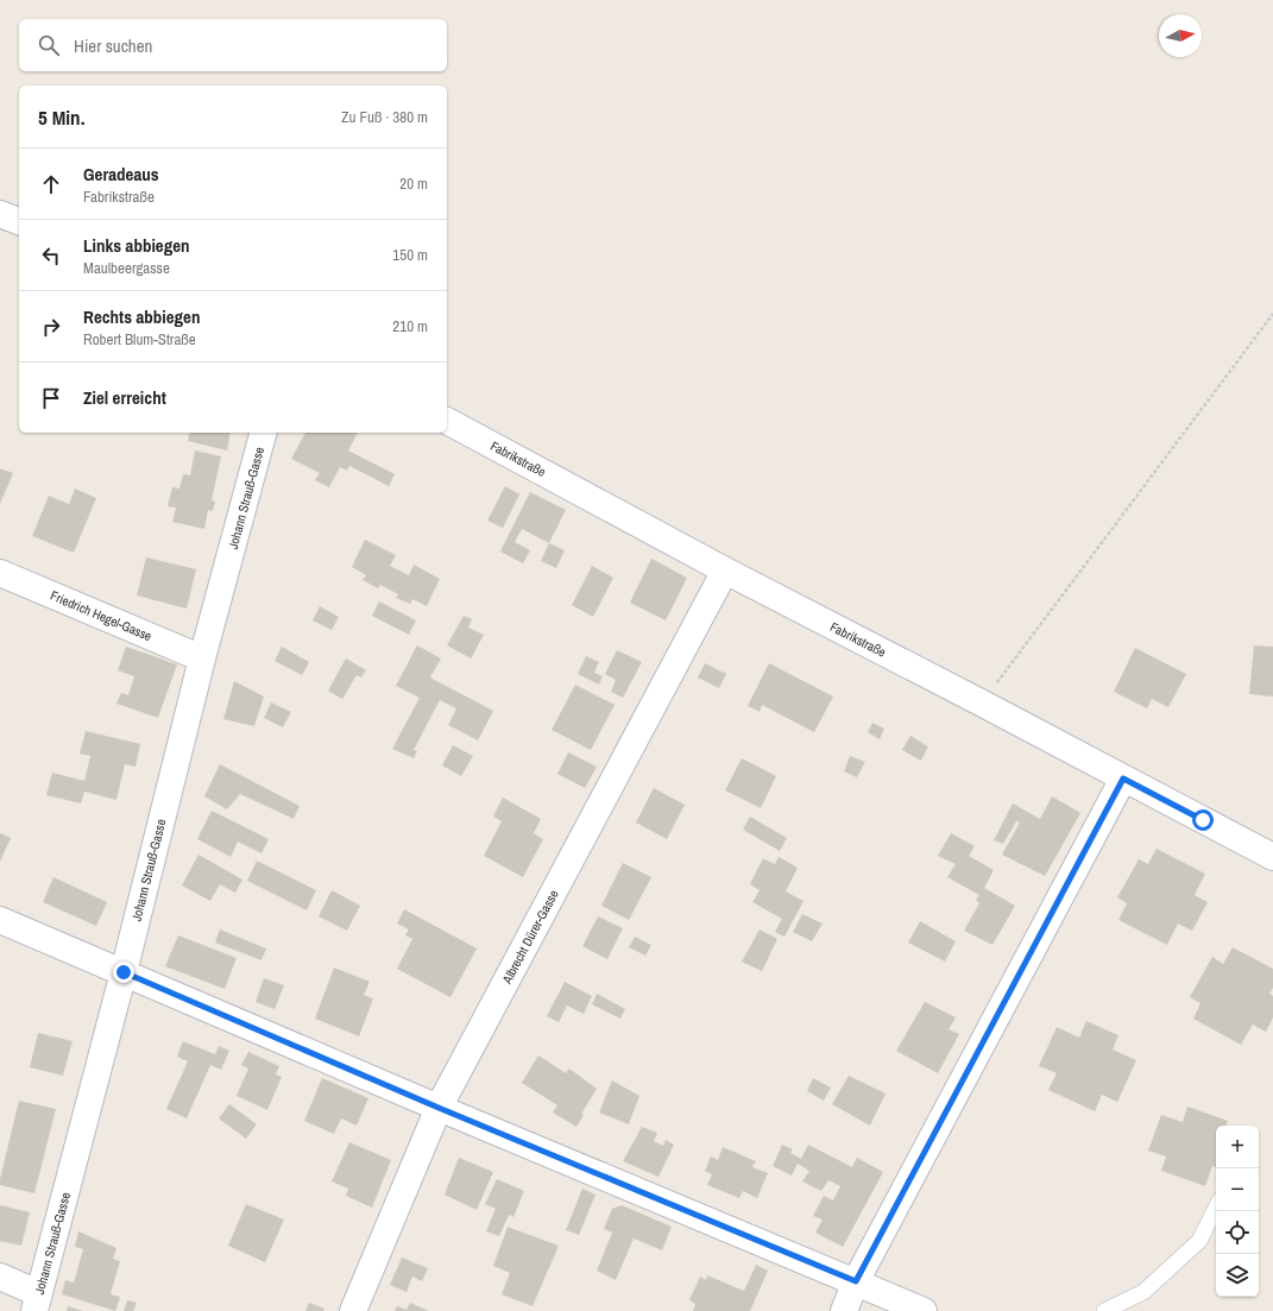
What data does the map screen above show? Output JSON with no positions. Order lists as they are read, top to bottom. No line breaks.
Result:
{"streets":{"street":["Fabrikstraße","Johann Strauß-Gasse","Friedrich Hegel-Gasse","Albrecht Dürer-Gasse"]},"crossings":[["Fabrikstraße","Albrecht Dürer-Gasse"],["Johann Strauß-Gasse","Friedrich Hegel-Gasse"]],"north":"right","page":{"search":"Hier suchen","heading":["5 Min.","Zu Fuß · 380 m"],"list":[["Geradeaus","Fabrikstraße","20 m"],["Links abbiegen","Maulbeergasse","150 m"],["Rechts abbiegen","Robert Blum-Straße","210 m"],"Ziel erreicht"],"map_buttons":["+","−"]}}
